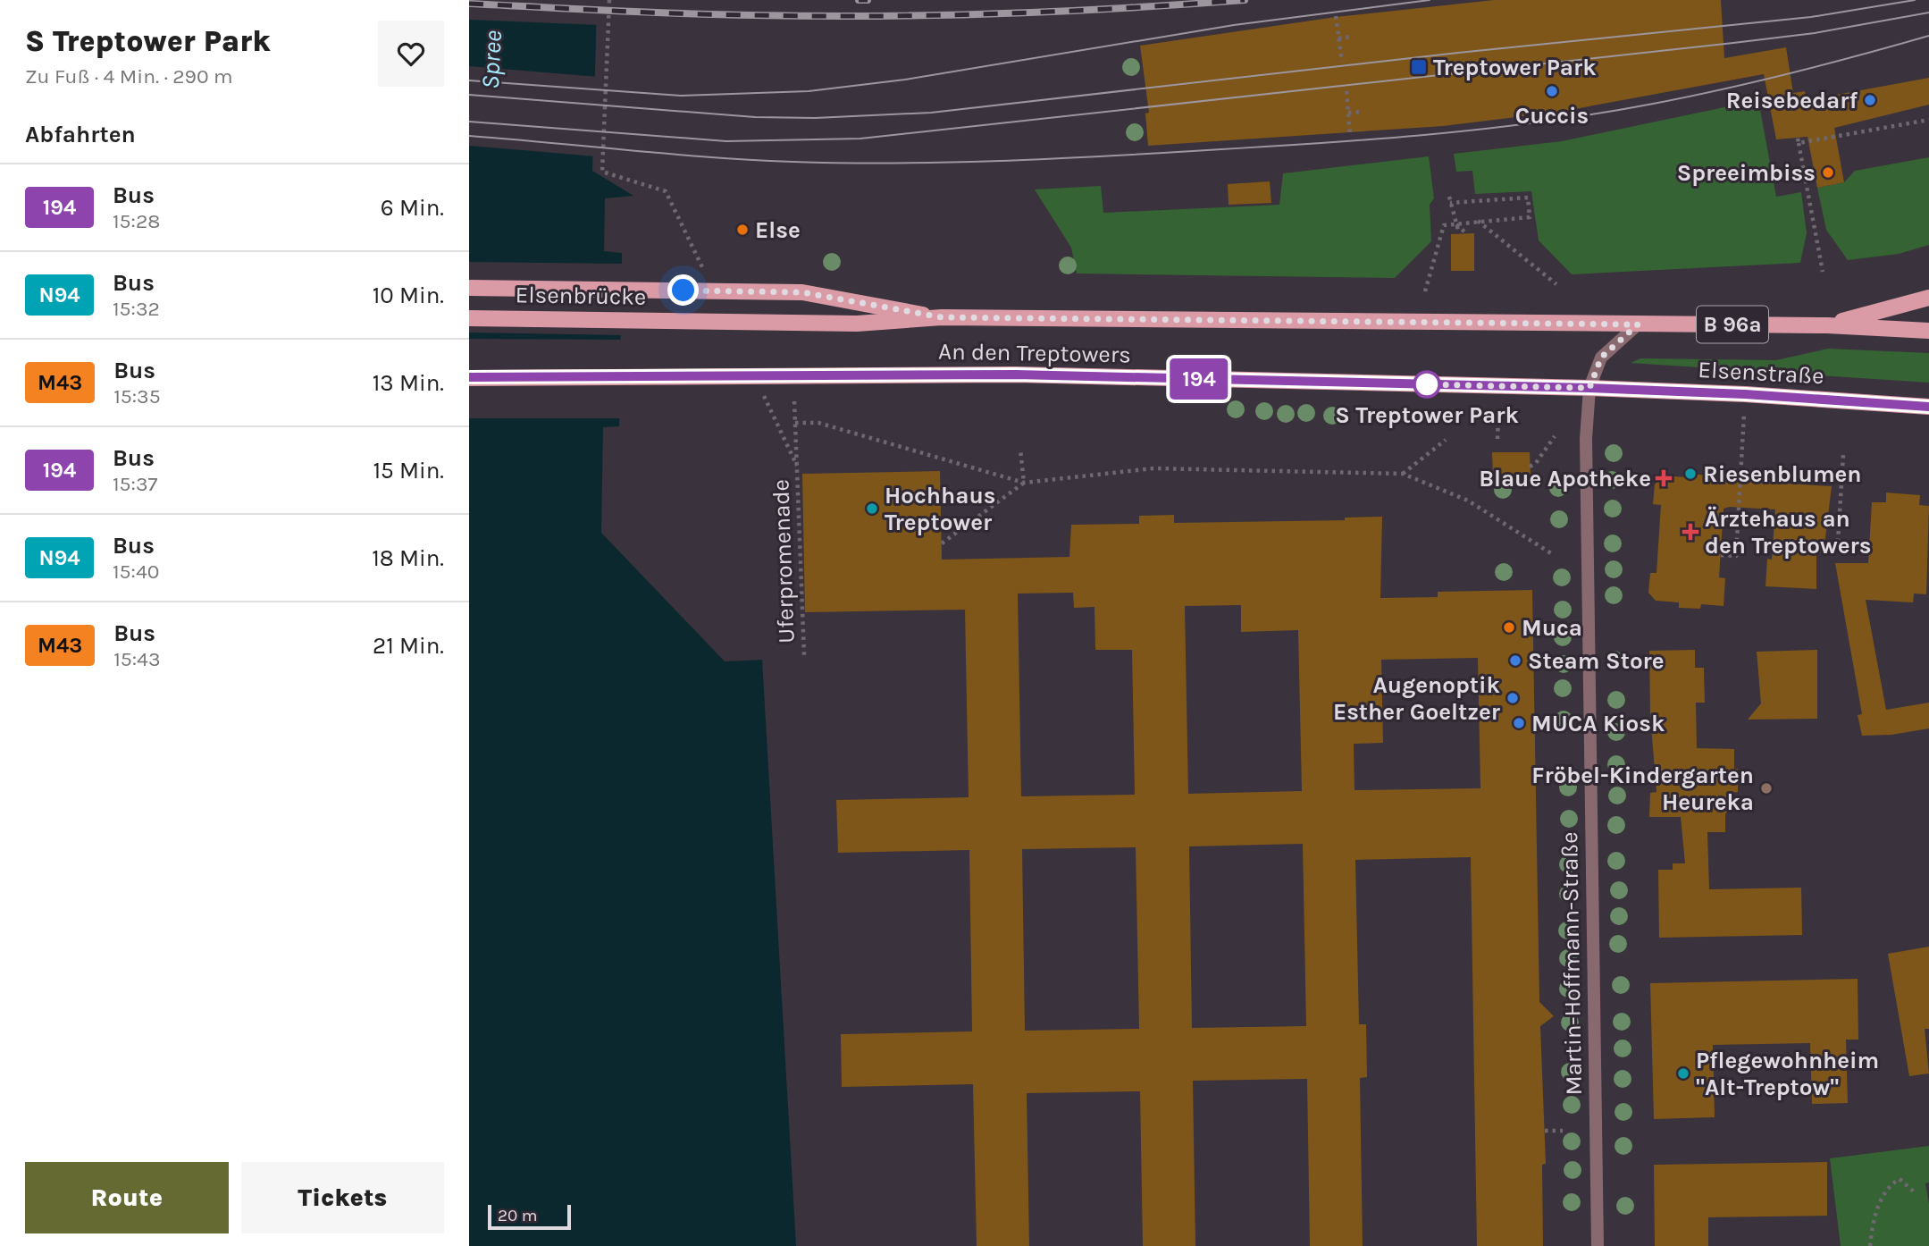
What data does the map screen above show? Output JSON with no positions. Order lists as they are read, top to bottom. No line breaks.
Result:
{"streets":{"main road":["Elsenbrücke","B 96a","An den Treptowers","Elsenstraße"],"street":["Martin-Hoffmann-Straße"],"path":["Uferpromenade"]},"crossings":[["Elsenbrücke","An den Treptowers"],["An den Treptowers","Elsenstraße"],["An den Treptowers","Martin-Hoffmann-Straße"],["Elsenstraße","Martin-Hoffmann-Straße"]],"water":["Spree"],"places":{"transit":["Treptower Park"],"other":["Cuccis","Reisebedarf","Spreeimbiss","Else","S Treptower Park","Riesenblumen","Hochhaus Treptower","Muca","Steam Store","Augenoptik Esther Goeltzer","MUCA Kiosk","Fröbel-Kindergarten Heureka","Pflegewohnheim \"Alt-Treptow\""],"health":["Blaue Apotheke","Ärztehaus an den Treptowers"]},"lines":["bus line 194"],"scale_bar":"20 m","page":{"heading":[["S Treptower Park","Zu Fuß · 4 Min. · 290 m"],"Abfahrten"],"on_map":"194","list":[{"mark":"194","name":"Bus","note":"15:28","value":"6 Min."},{"mark":"N94","name":"Bus","note":"15:32","value":"10 Min."},{"mark":"M43","name":"Bus","note":"15:35","value":"13 Min."},{"mark":"194","name":"Bus","note":"15:37","value":"15 Min."},{"mark":"N94","name":"Bus","note":"15:40","value":"18 Min."},{"mark":"M43","name":"Bus","note":"15:43","value":"21 Min."}],"buttons":["Route","Tickets"],"scale":"20 m"}}
